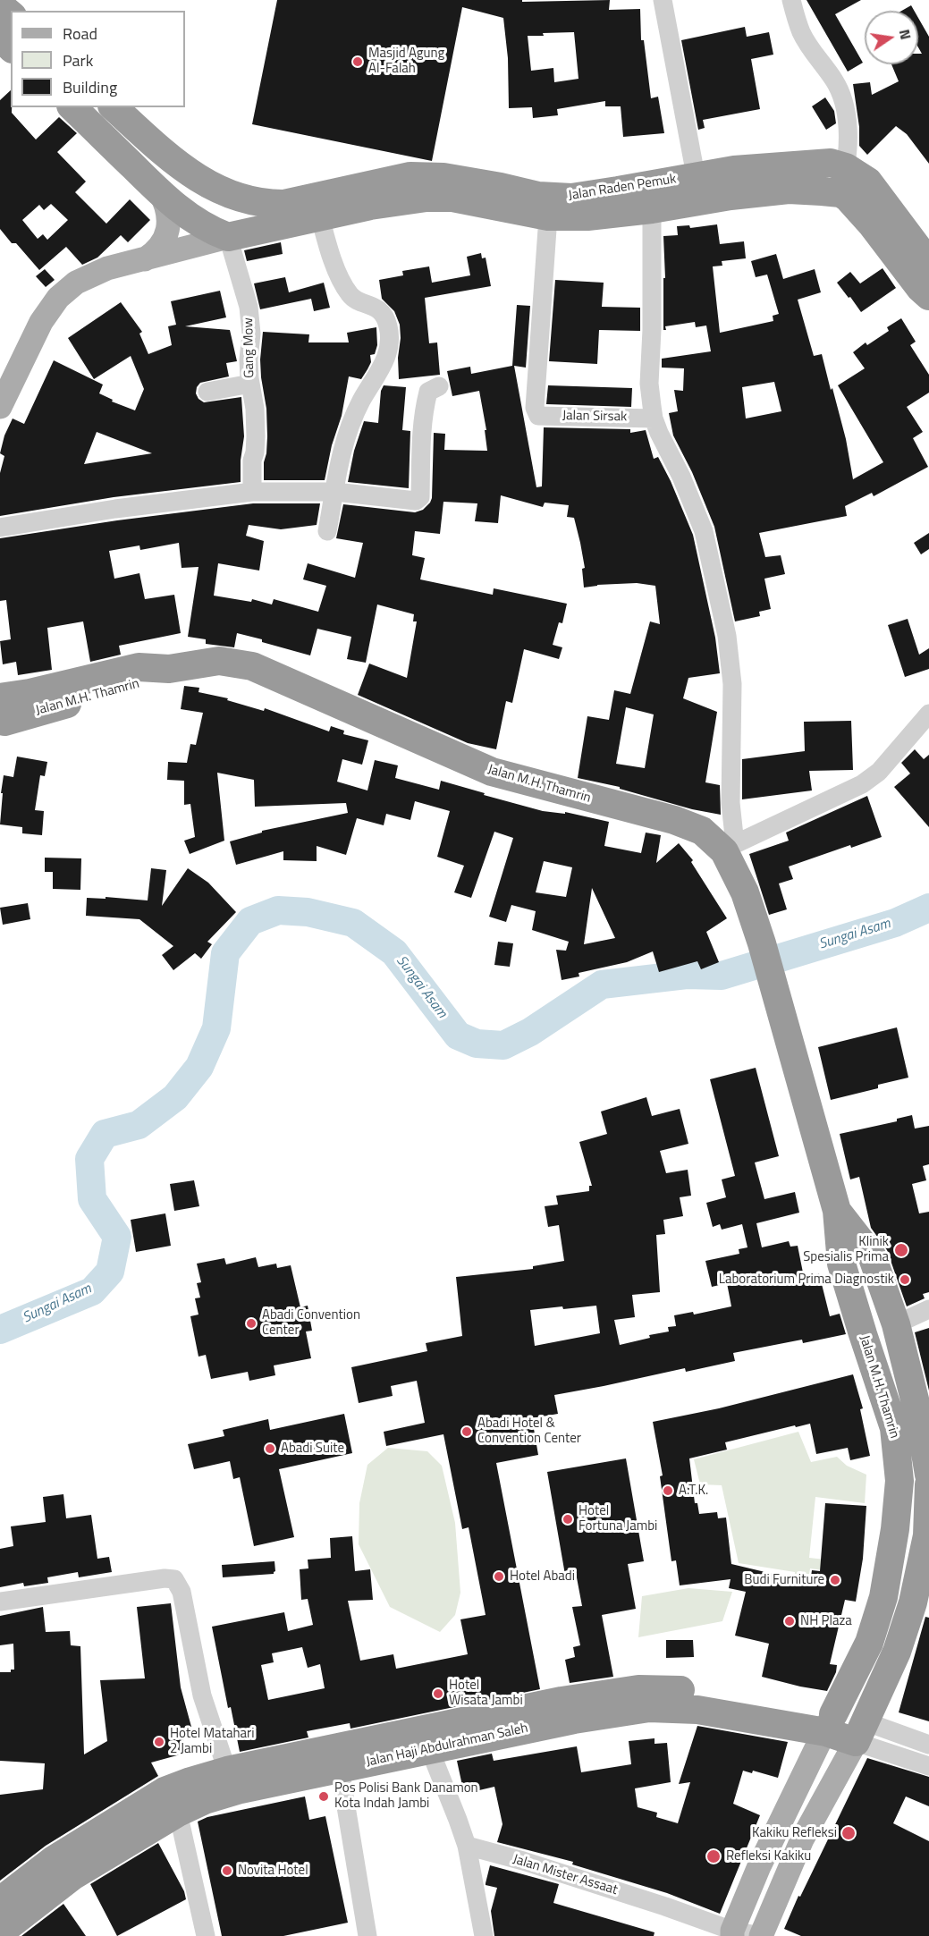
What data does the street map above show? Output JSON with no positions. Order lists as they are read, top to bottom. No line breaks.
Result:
{"streets":{"highway":["Jalan Raden Pemuk","Jalan M.H. Thamrin","Jalan Haji Abdulrahman Saleh"],"street":["Gang Mow","Jalan Sirsak","Jalan Mister Assaat"]},"crossings":[["Jalan Raden Pemuk","Jalan Sirsak"],["Jalan M.H. Thamrin","Jalan Haji Abdulrahman Saleh"]],"water":["Sungai Asam"],"places":["Masjid Agung Al-Falah","Klinik Spesialis Prima","Laboratorium Prima Diagnostik","Abadi Convention Center","Abadi Hotel & Convention Center","Abadi Suite","A.T.K.","Hotel Fortuna Jambi","Hotel Abadi","Budi Furniture","NH Plaza","Hotel Wisata Jambi","Hotel Matahari 2 Jambi","Pos Polisi Bank Danamon Kota Indah Jambi","Kakiku Refleksi","Refleksi Kakiku","Novita Hotel"],"legend":["Road","Park","Building"],"north":"right"}
